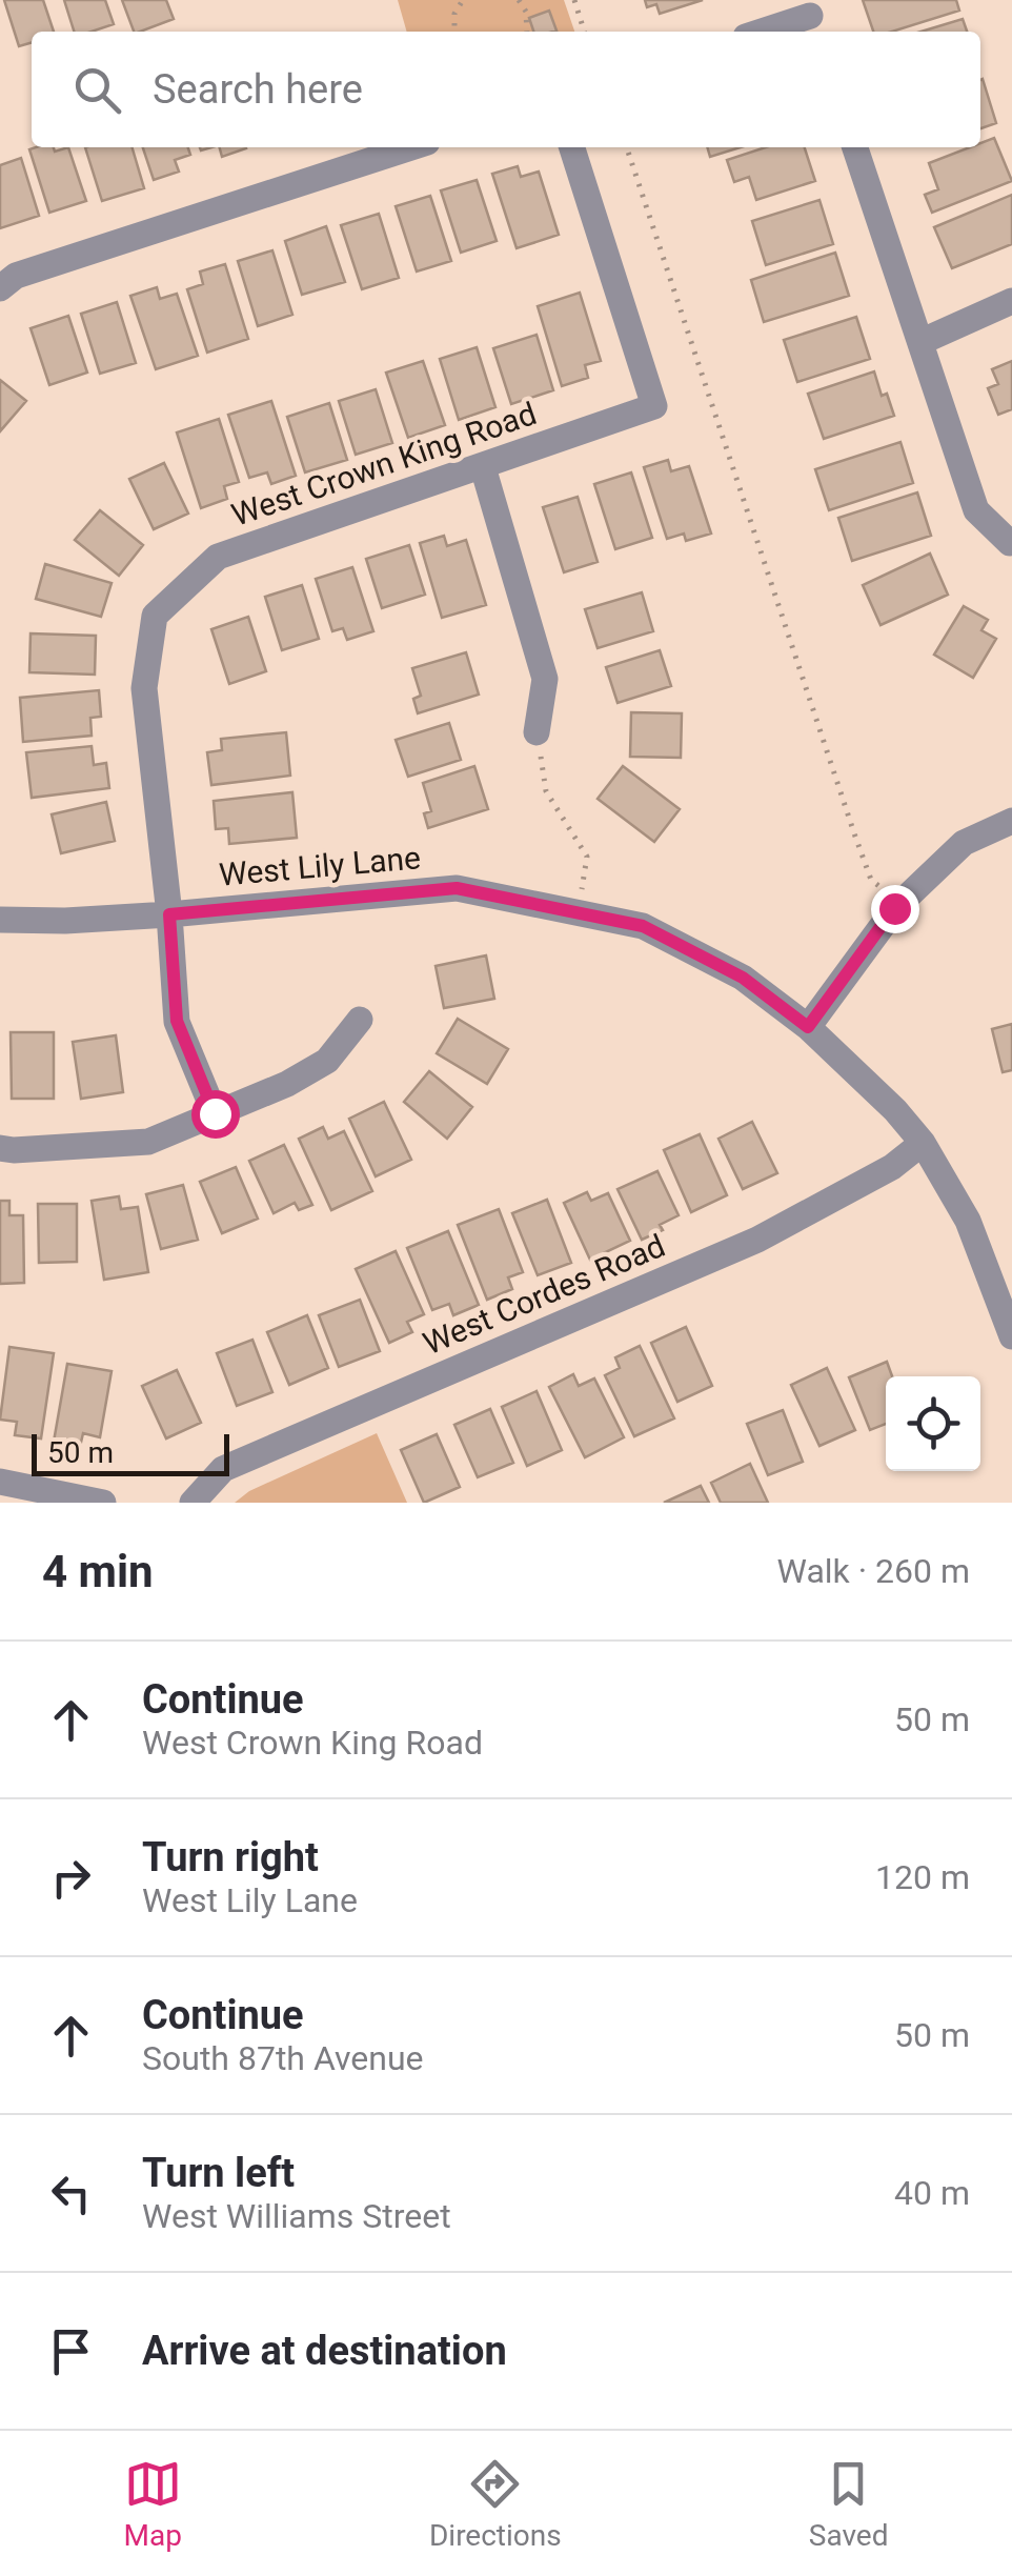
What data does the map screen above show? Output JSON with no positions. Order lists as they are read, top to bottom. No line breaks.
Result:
{"streets":{"street":["West Crown King Road","West Lily Lane","West Cordes Road"]},"crossings":[["West Crown King Road","West Lily Lane"],["West Lily Lane","West Cordes Road"]],"scale_bar":"50 m","page":{"search":"Search here","scale":"50 m","heading":["4 min","Walk · 260 m"],"list":[["Continue","West Crown King Road","50 m"],["Turn right","West Lily Lane","120 m"],["Continue","South 87th Avenue","50 m"],["Turn left","West Williams Street","40 m"],"Arrive at destination"],"nav":["Map","Directions","Saved"]}}
